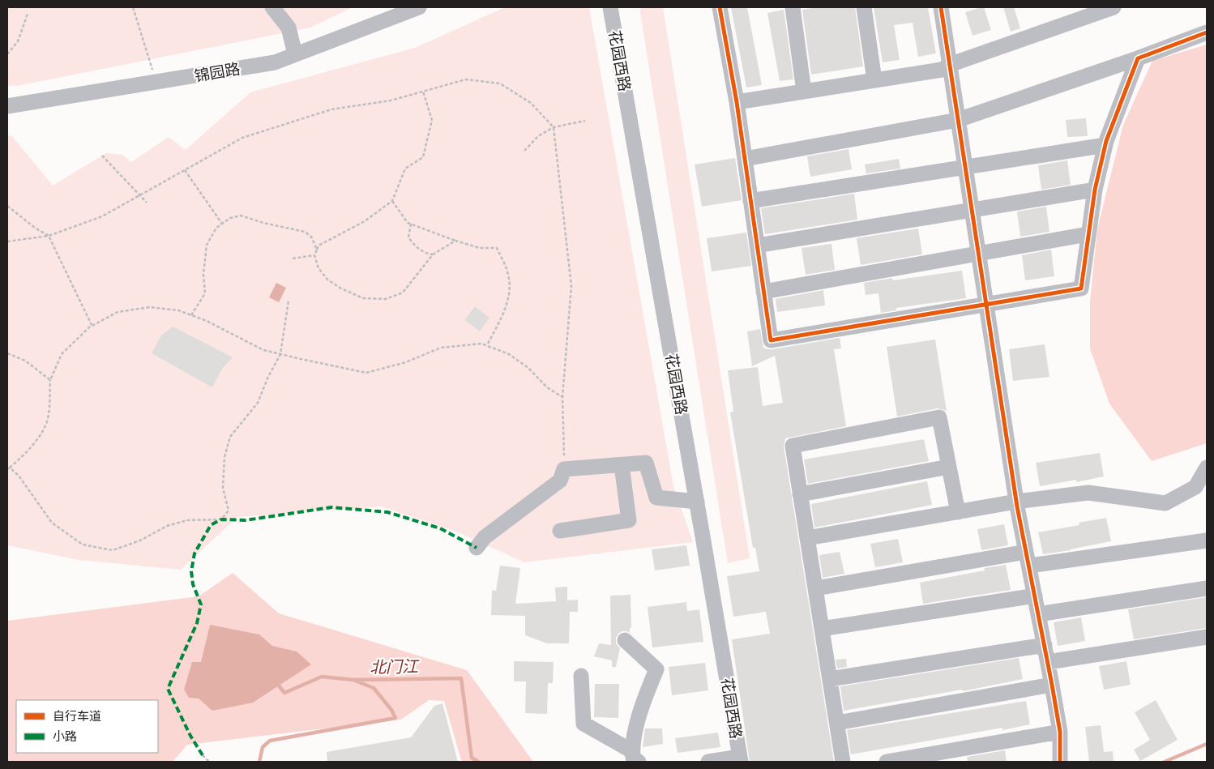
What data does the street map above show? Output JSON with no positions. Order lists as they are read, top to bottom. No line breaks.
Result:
{"streets":{"street":["花园西路","锦园路"]},"water":["北门江"],"legend":["自行车道","小路"]}
